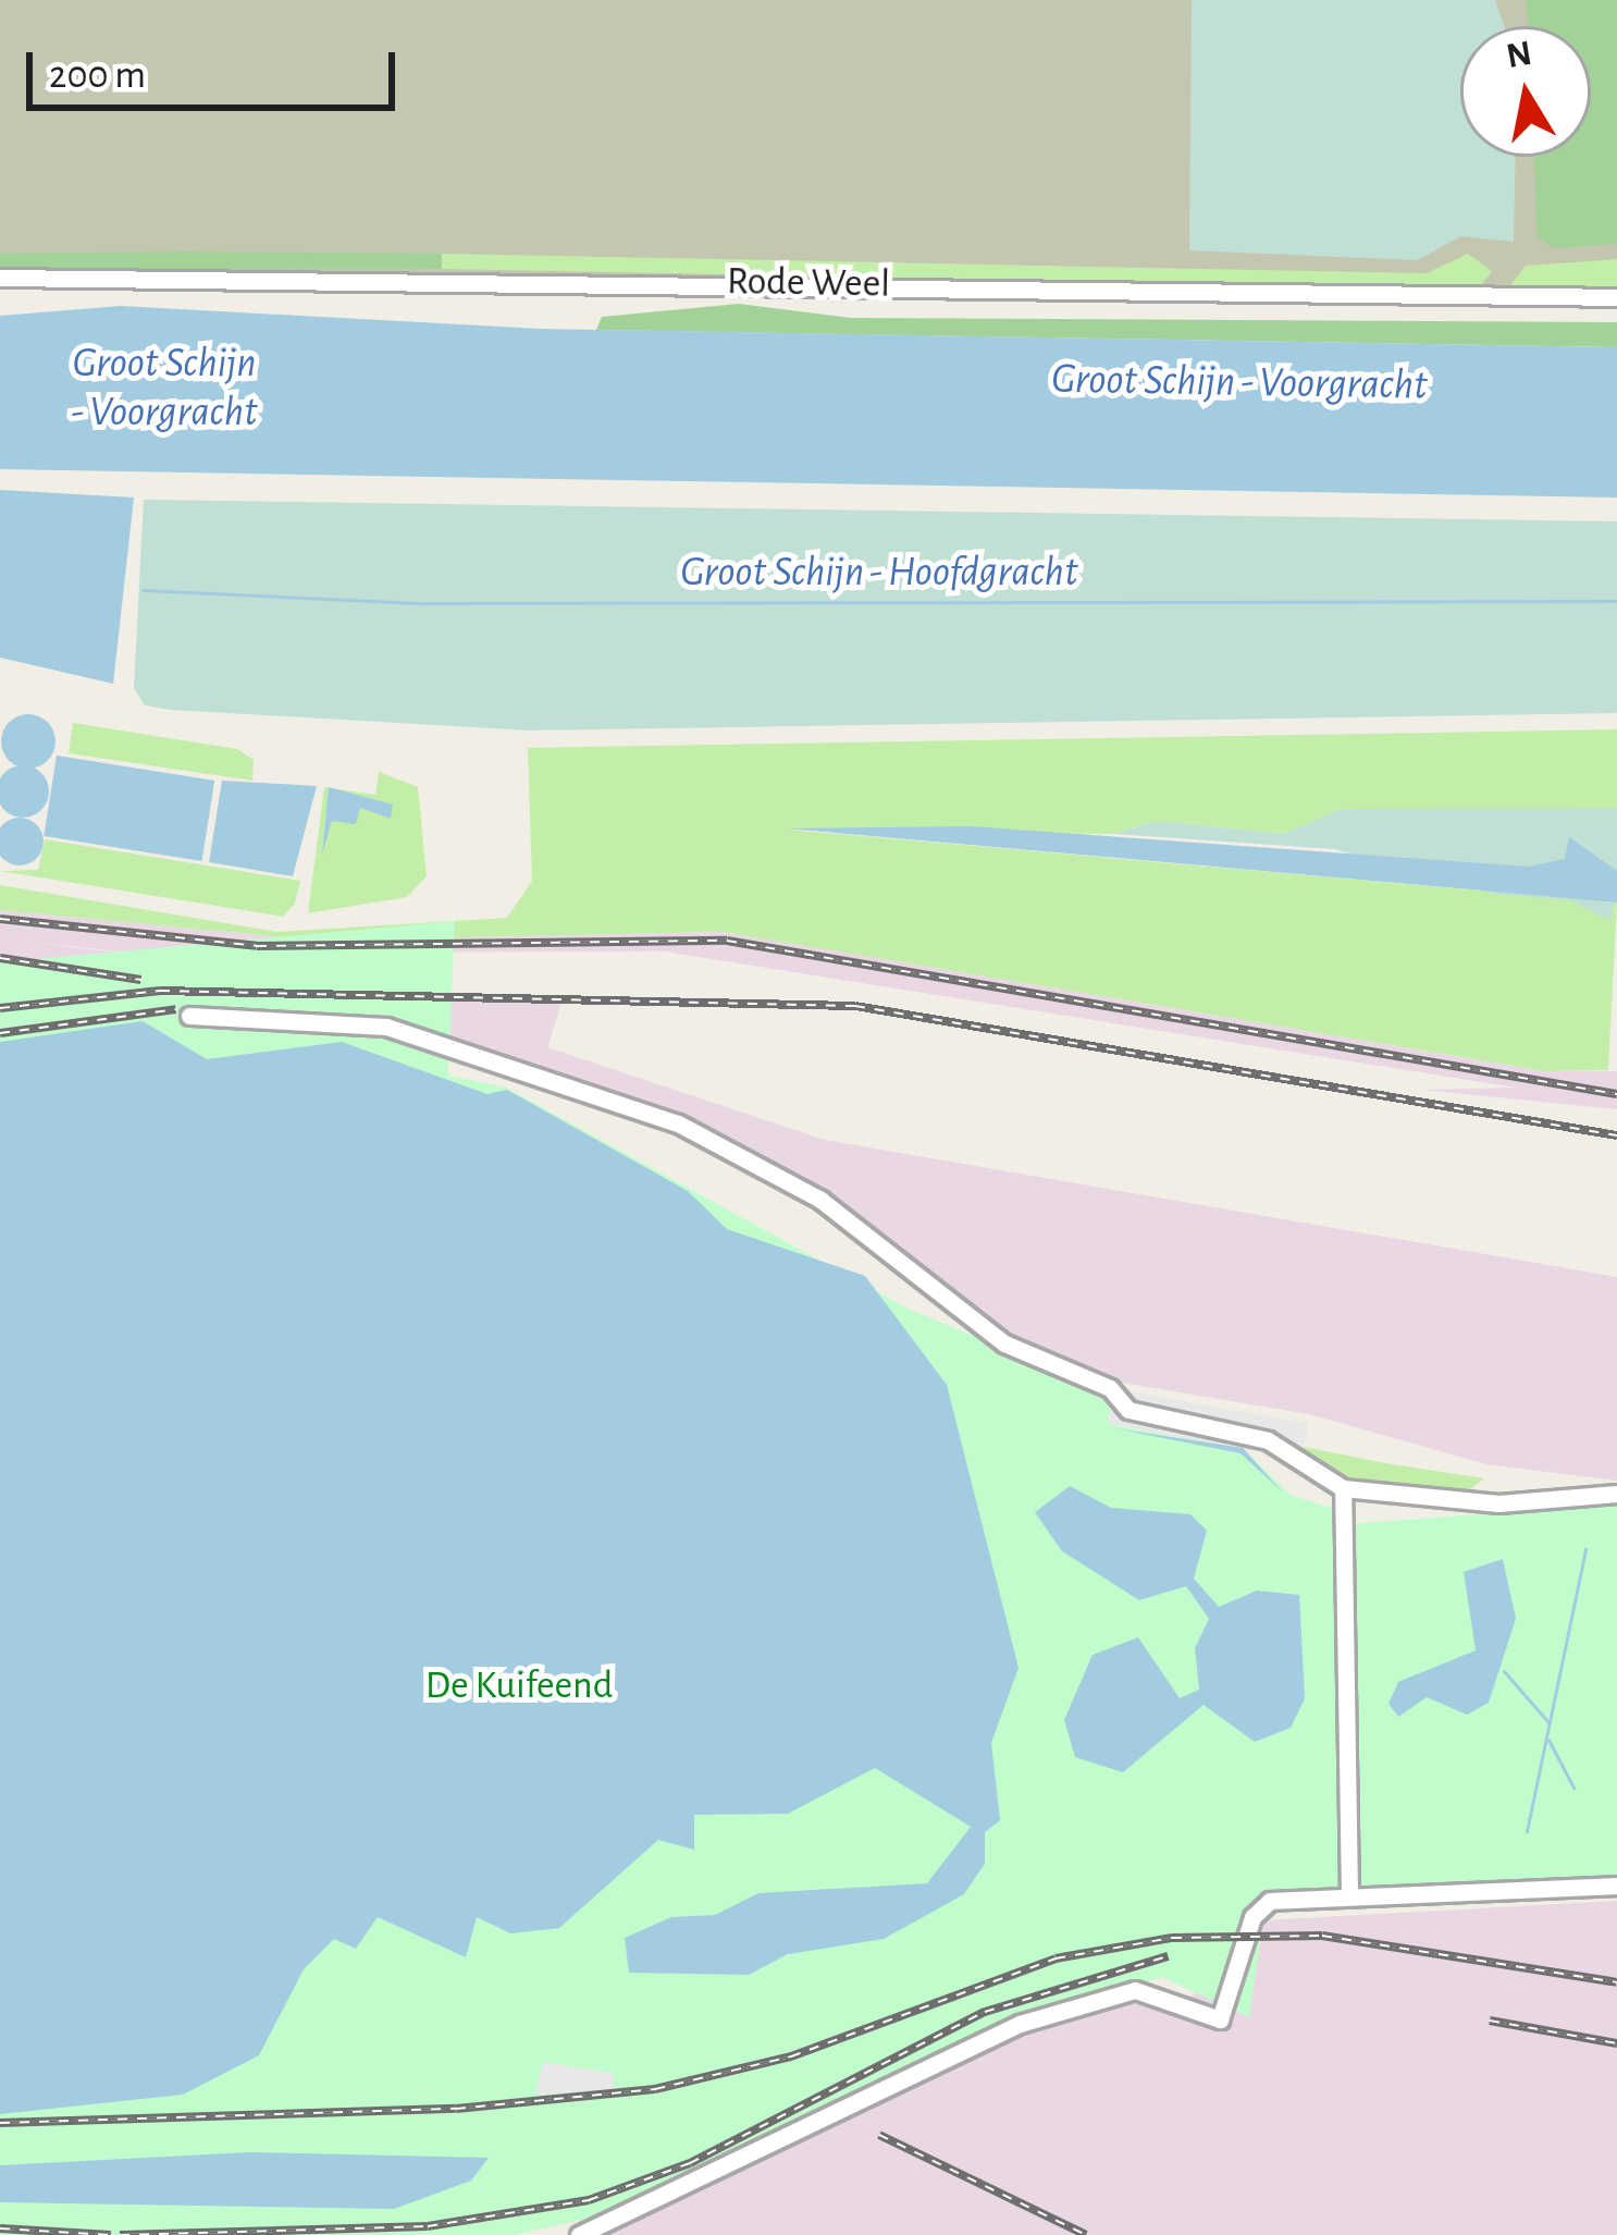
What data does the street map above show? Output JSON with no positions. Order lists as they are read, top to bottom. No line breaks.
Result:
{"streets":{"street":["Rode Weel"]},"water":["Groot Schijn - Voorgracht","Groot Schijn - Hoofdgracht"],"parks":["De Kuifeend"],"scale_bar":"200 m","north":"top"}
